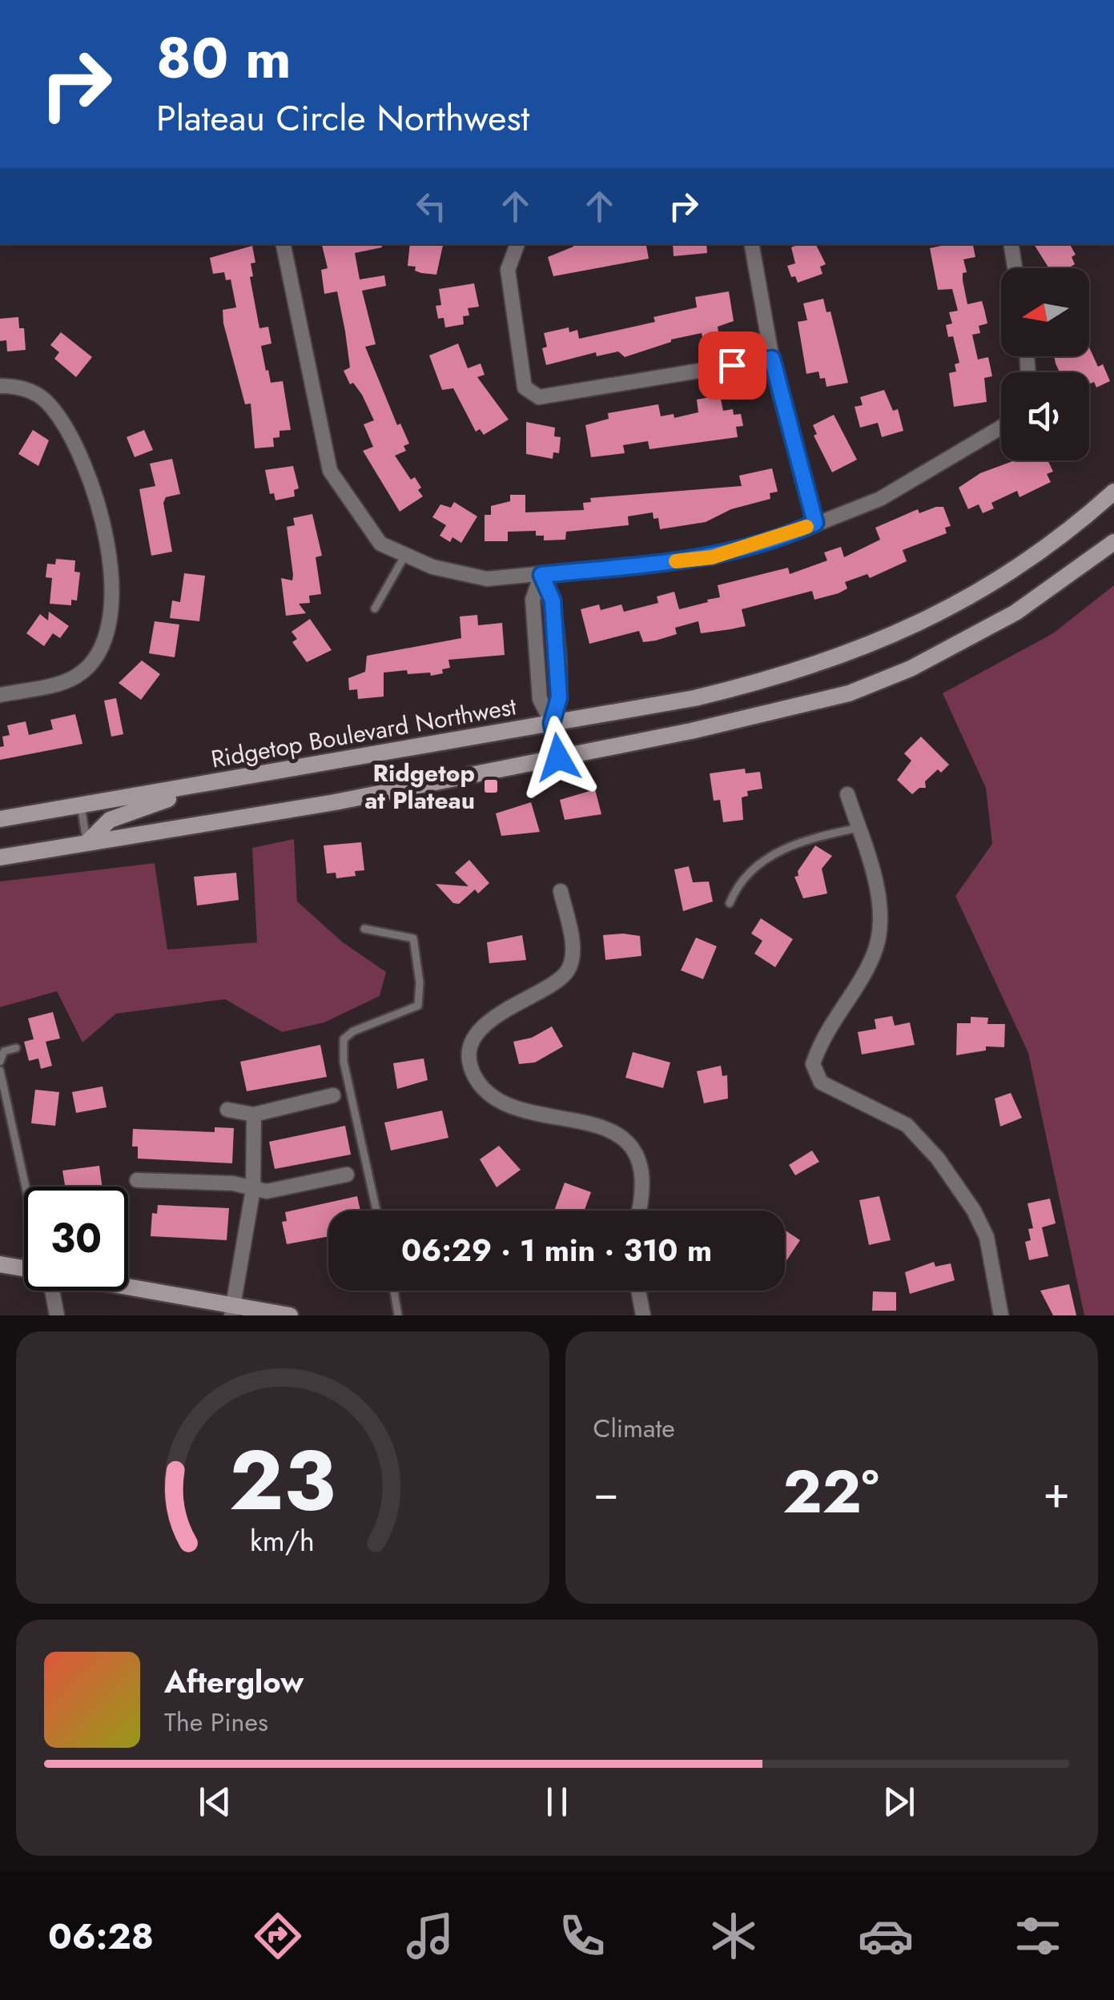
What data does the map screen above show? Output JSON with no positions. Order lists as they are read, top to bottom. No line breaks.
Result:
{"streets":{"main road":["Ridgetop Boulevard Northwest"]},"places":{"transit":["Ridgetop at Plateau"]},"north":"left","page":{"turn":["80 m","Plateau Circle Northwest"],"limit":"30","trip":"06:29 · 1 min · 310 m","tile":"Climate","heat":["−","22°","+"],"song":["Afterglow","The Pines"],"tabs":"06:28","gauge":["23","km/h"]}}
